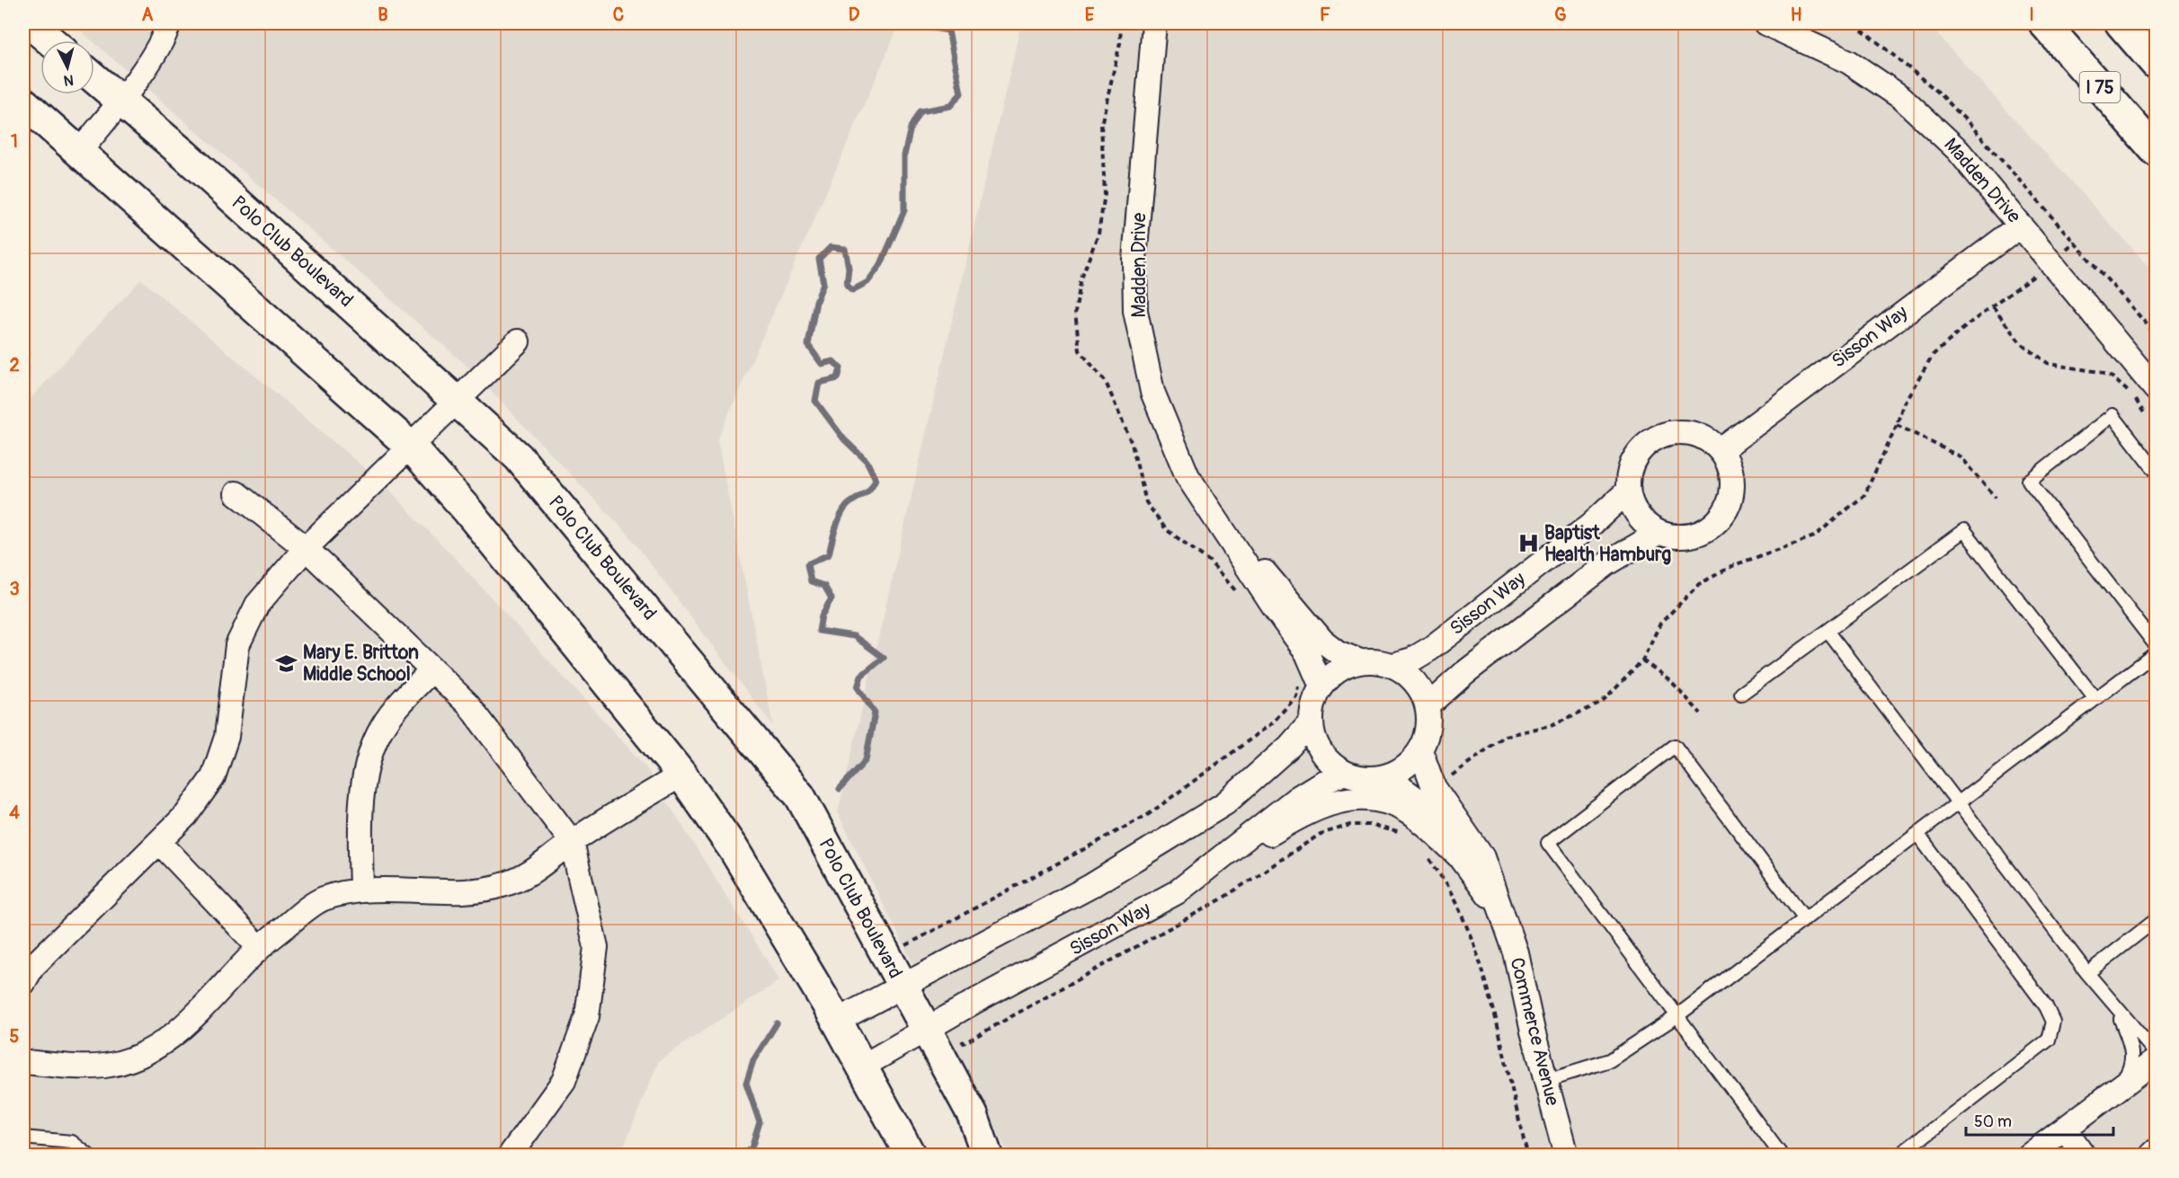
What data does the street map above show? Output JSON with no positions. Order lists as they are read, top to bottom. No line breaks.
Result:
{"streets":{"main road":["I 75","Polo Club Boulevard"],"street":["Madden Drive","Sisson Way","Commerce Avenue"]},"crossings":[["Madden Drive","Sisson Way"],["Madden Drive","Commerce Avenue"],["Polo Club Boulevard","Sisson Way"],["Sisson Way","Commerce Avenue"]],"places":{"hospital":["Baptist Health Hamburg"],"school or university":["Mary E. Britton Middle School"]},"scale_bar":"50 m","north":"bottom","grid":{"columns":["A","B","C","D","E","F","G","H","I"],"rows":["1","2","3","4","5"]}}
